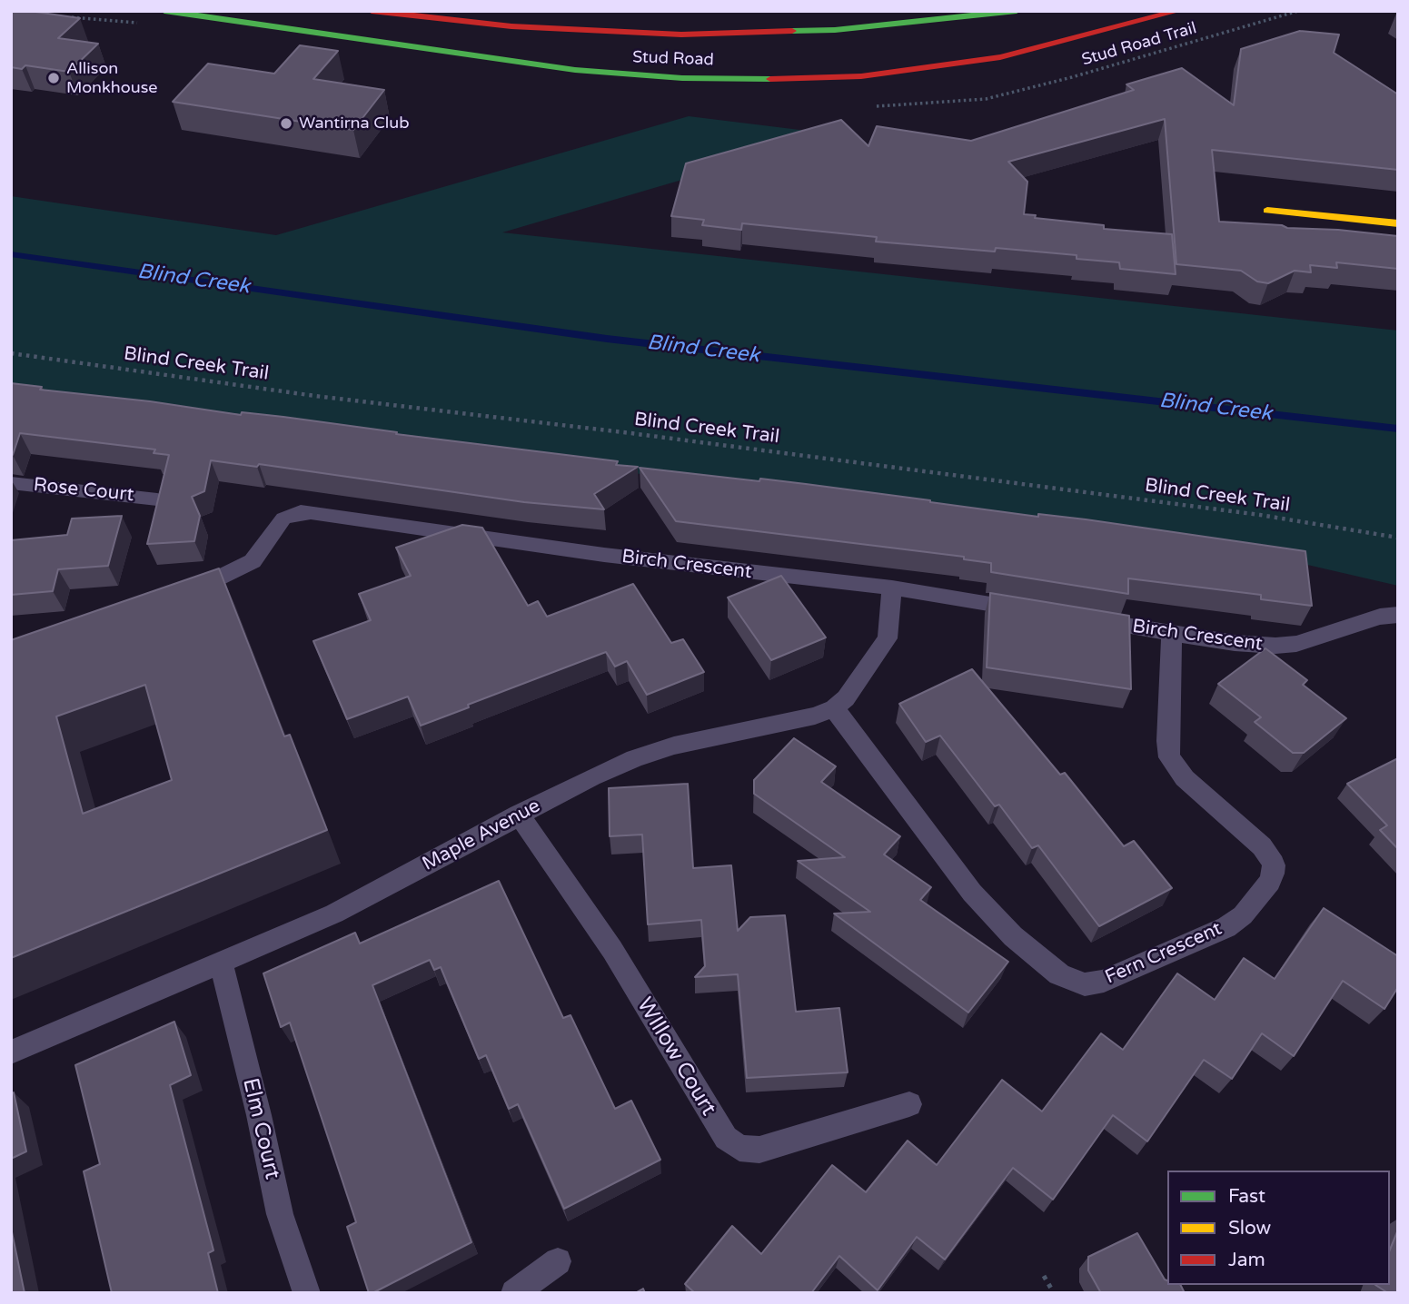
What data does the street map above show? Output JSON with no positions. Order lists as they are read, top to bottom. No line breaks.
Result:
{"streets":{"main road":["Stud Road"],"lane":["Rose Court","Birch Crescent","Maple Avenue","Fern Crescent","WIllow Court","Elm Court"],"path":["Stud Road Trail","Blind Creek Trail"]},"crossings":[["Birch Crescent","Maple Avenue"],["Birch Crescent","Fern Crescent"],["Maple Avenue","Fern Crescent"],["Maple Avenue","WIllow Court"],["Maple Avenue","Elm Court"]],"water":["Blind Creek"],"places":["Allison Monkhouse","Wantirna Club"],"legend":["Fast","Slow","Jam"]}
